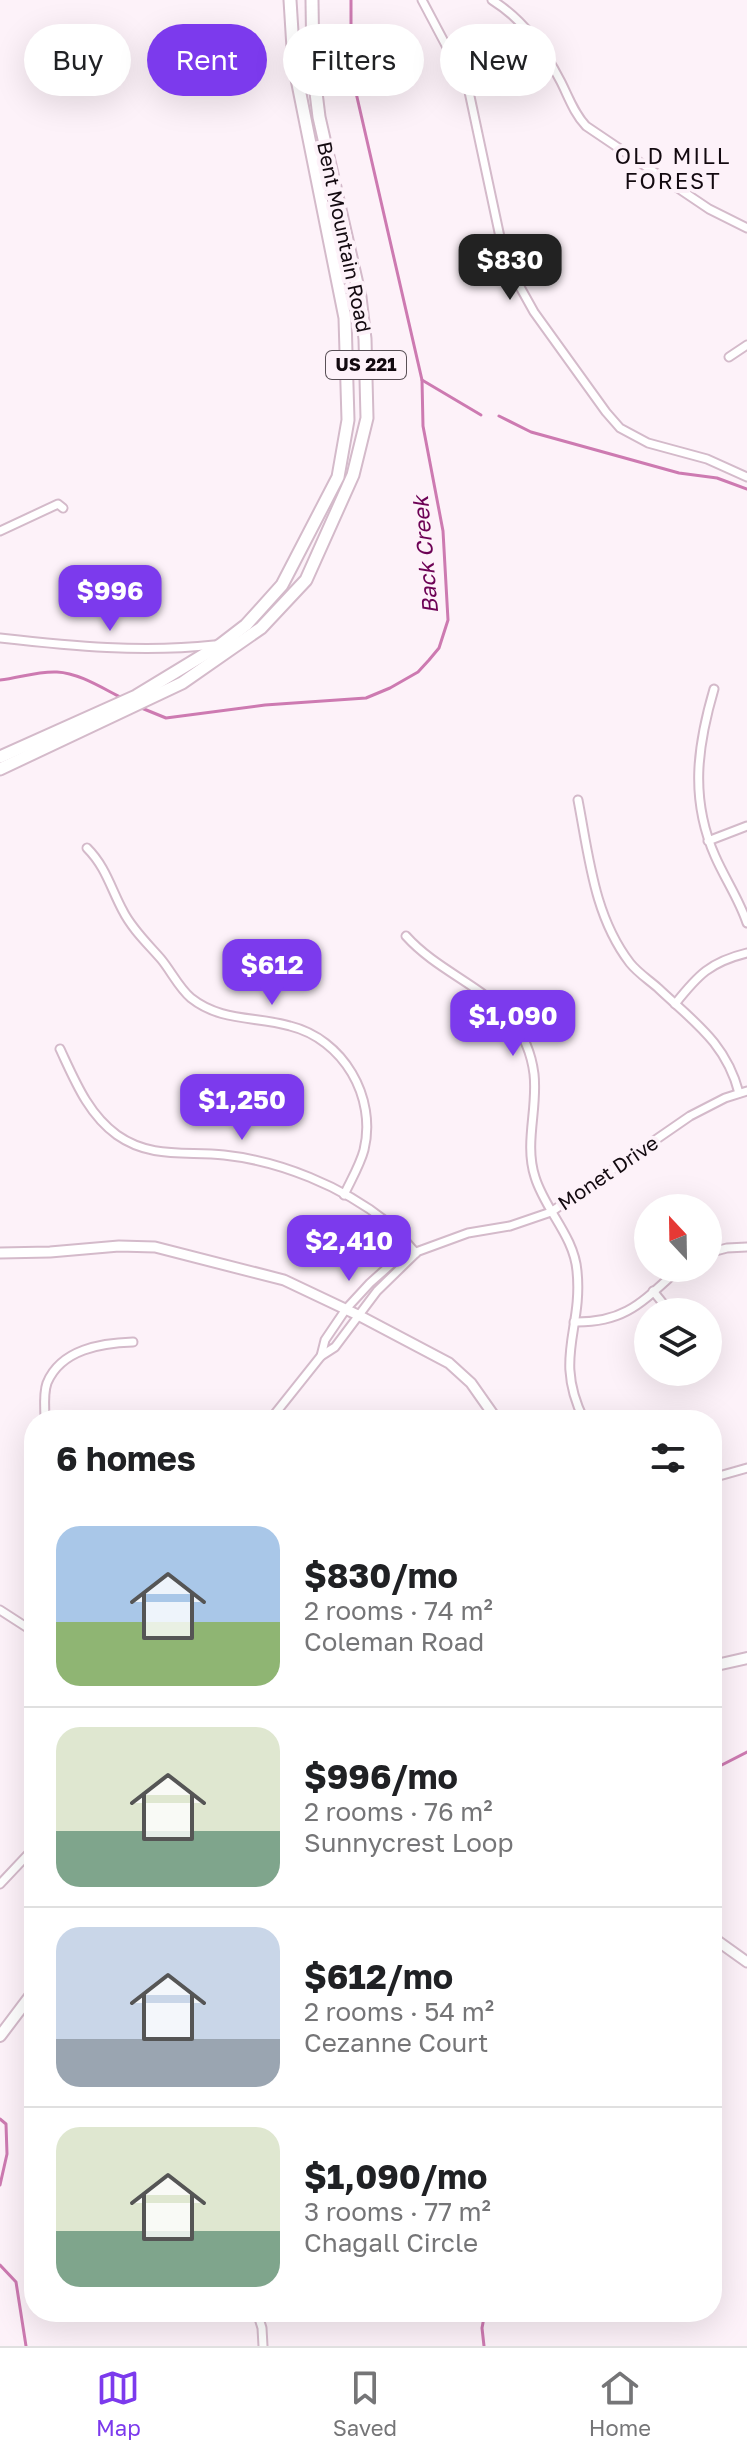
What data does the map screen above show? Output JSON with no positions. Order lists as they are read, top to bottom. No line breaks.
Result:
{"streets":{"main road":["Bent Mountain Road","US 221"],"street":["Monet Drive"]},"districts":["OLD MILL FOREST"],"water":["Back Creek"],"north":"top","page":{"chip":["Buy","Rent","Filters","New"],"price":["$830","$996","$612","$1,090","$1,250","$2,410"],"heading":"6 homes","list":[{"name":"$830/mo","note":"2 rooms · 74 m² · Coleman Road"},{"name":"$996/mo","note":"2 rooms · 76 m² · Sunnycrest Loop"},{"name":"$612/mo","note":"2 rooms · 54 m² · Cezanne Court"},{"name":"$1,090/mo","note":"3 rooms · 77 m² · Chagall Circle"}],"tabs":["Map","Saved","Home"]}}
